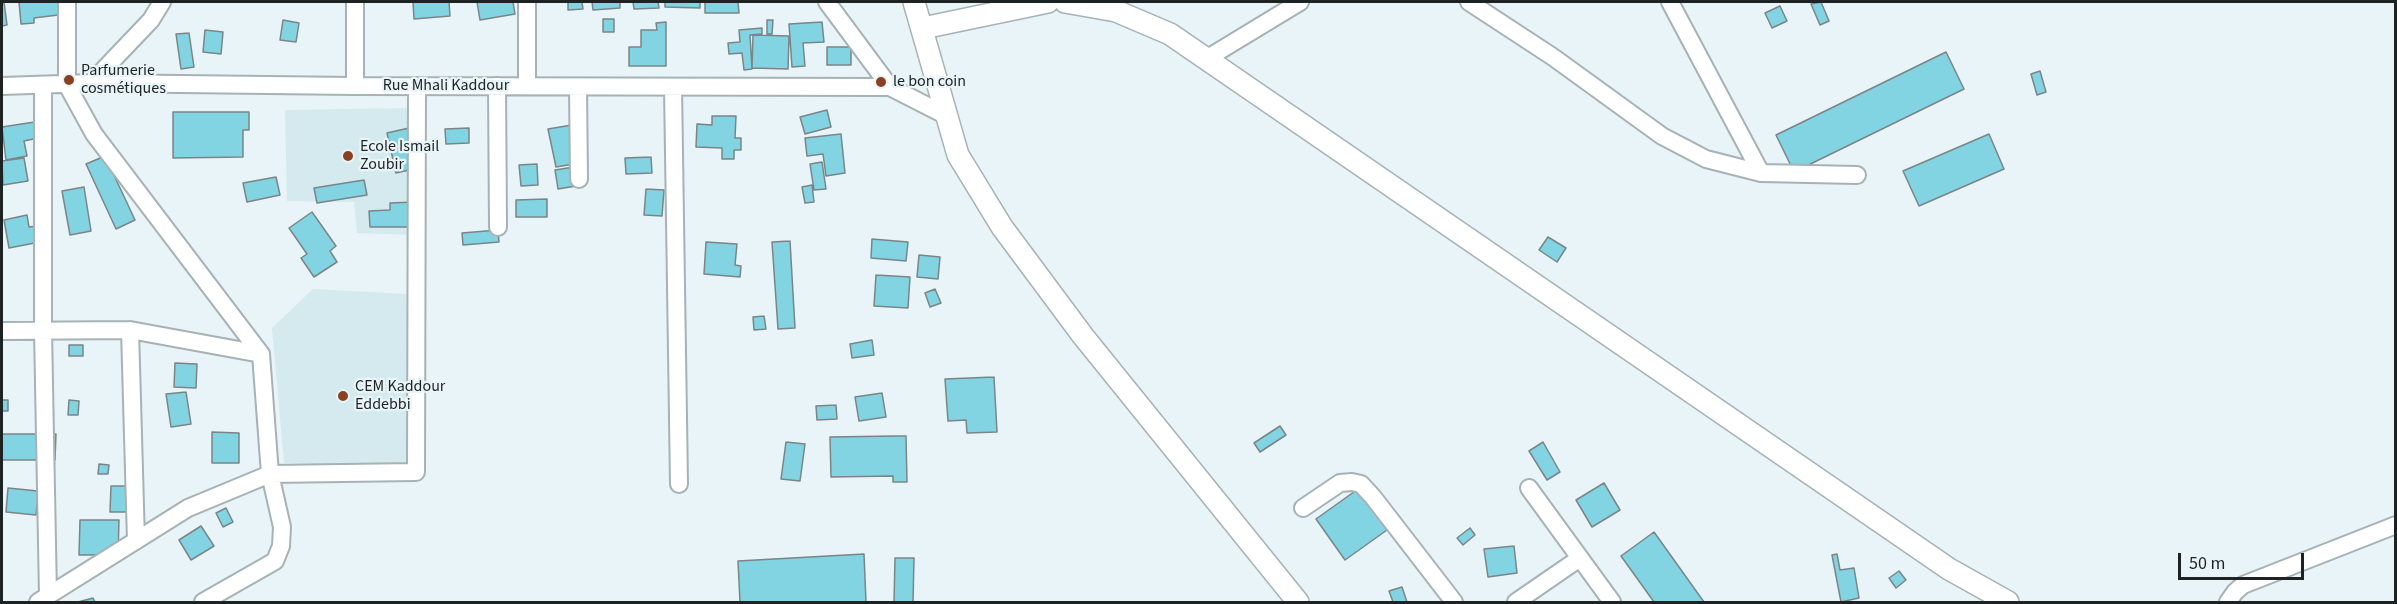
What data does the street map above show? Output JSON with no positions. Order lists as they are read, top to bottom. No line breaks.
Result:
{"streets":{"street":["Rue Mhali Kaddour"]},"places":["Parfumerie cosmétiques","le bon coin","Ecole Ismail Zoubir","CEM Kaddour Eddebbi"],"scale_bar":"50 m"}
